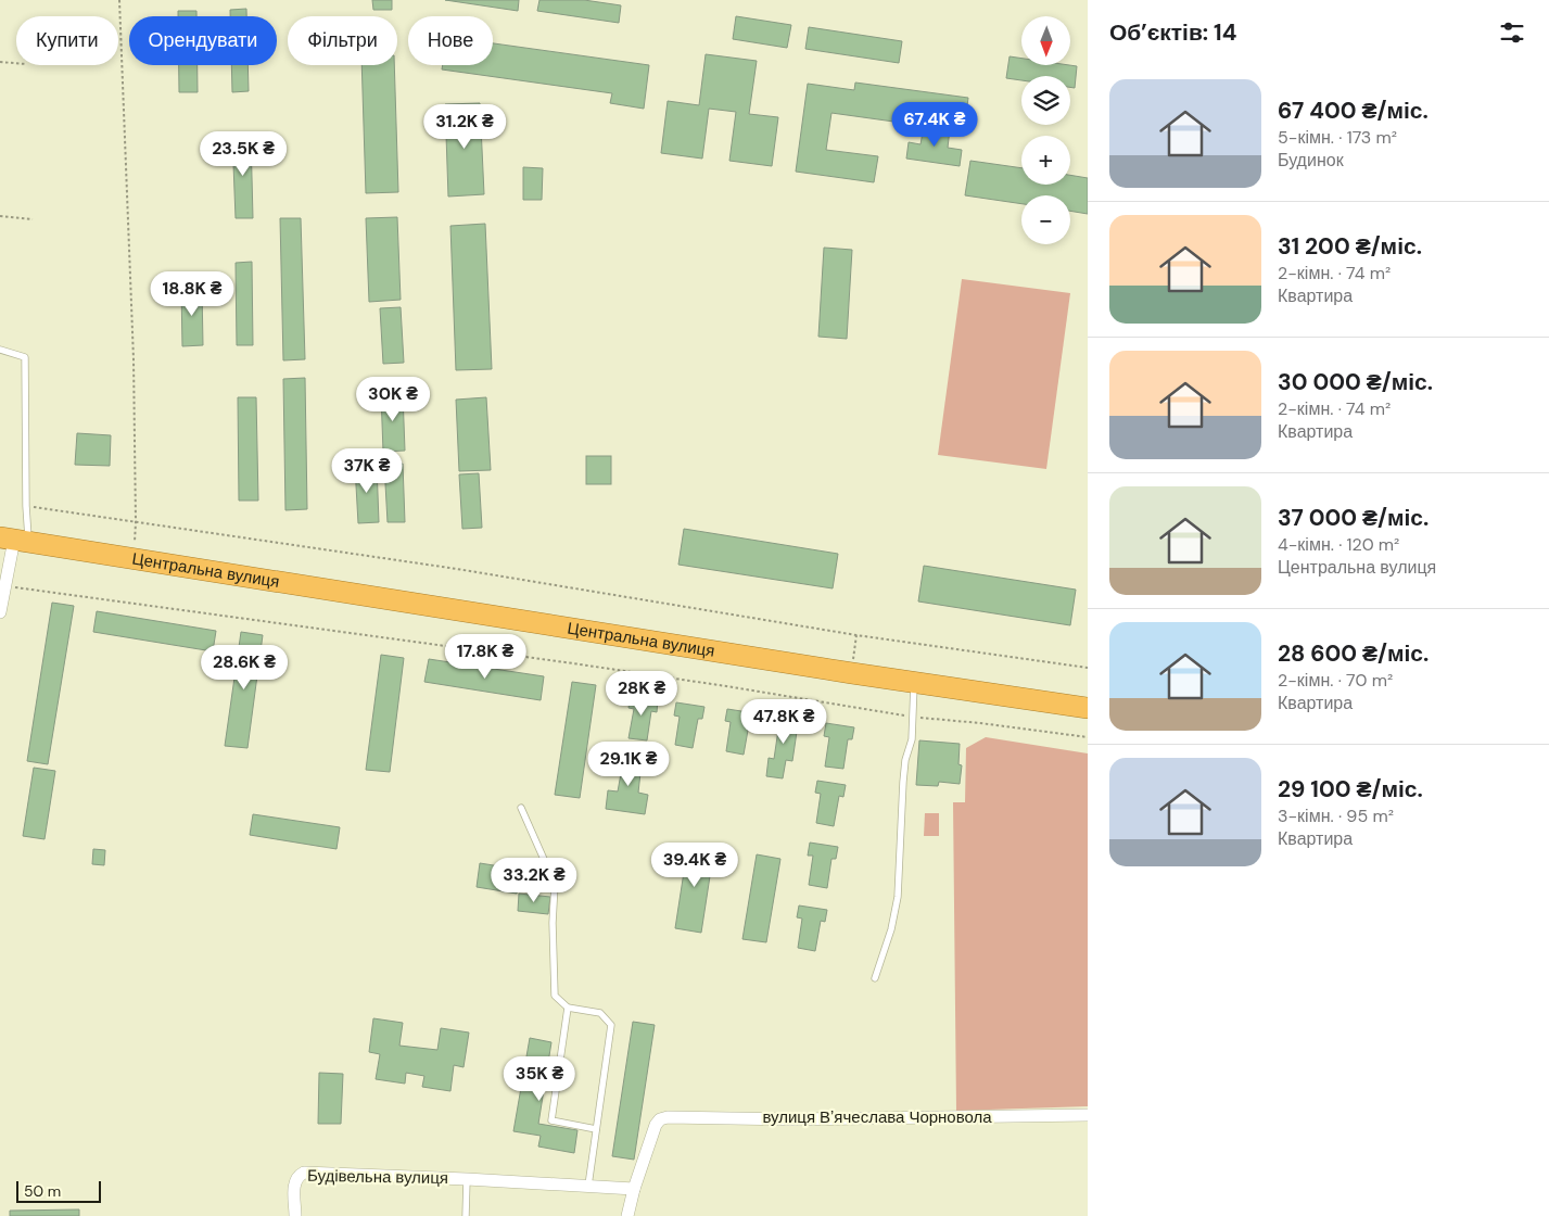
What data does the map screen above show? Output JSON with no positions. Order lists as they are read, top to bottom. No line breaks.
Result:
{"streets":{"highway":["Центральна вулиця"],"street":["вулиця Вʼячеслава Чорновола","Будівельна вулиця"]},"crossings":[["вулиця Вʼячеслава Чорновола","Будівельна вулиця"]],"scale_bar":"50 m","north":"bottom","page":{"heading":"Об’єктів: 14","map_buttons":["+","−"],"chip":["Купити","Орендувати","Фільтри","Нове"],"list":[{"name":"67 400 ₴/міс.","note":"5-кімн. · 173 m² · Будинок"},{"name":"31 200 ₴/міс.","note":"2-кімн. · 74 m² · Квартира"},{"name":"30 000 ₴/міс.","note":"2-кімн. · 74 m² · Квартира"},{"name":"37 000 ₴/міс.","note":"4-кімн. · 120 m² · Центральна вулиця"},{"name":"28 600 ₴/міс.","note":"2-кімн. · 70 m² · Квартира"},{"name":"29 100 ₴/міс.","note":"3-кімн. · 95 m² · Квартира"}],"price":["67.4K ₴","31.2K ₴","23.5K ₴","18.8K ₴","30K ₴","37K ₴","17.8K ₴","28.6K ₴","28K ₴","47.8K ₴","29.1K ₴","39.4K ₴","33.2K ₴","35K ₴"],"scale":"50 m"}}
